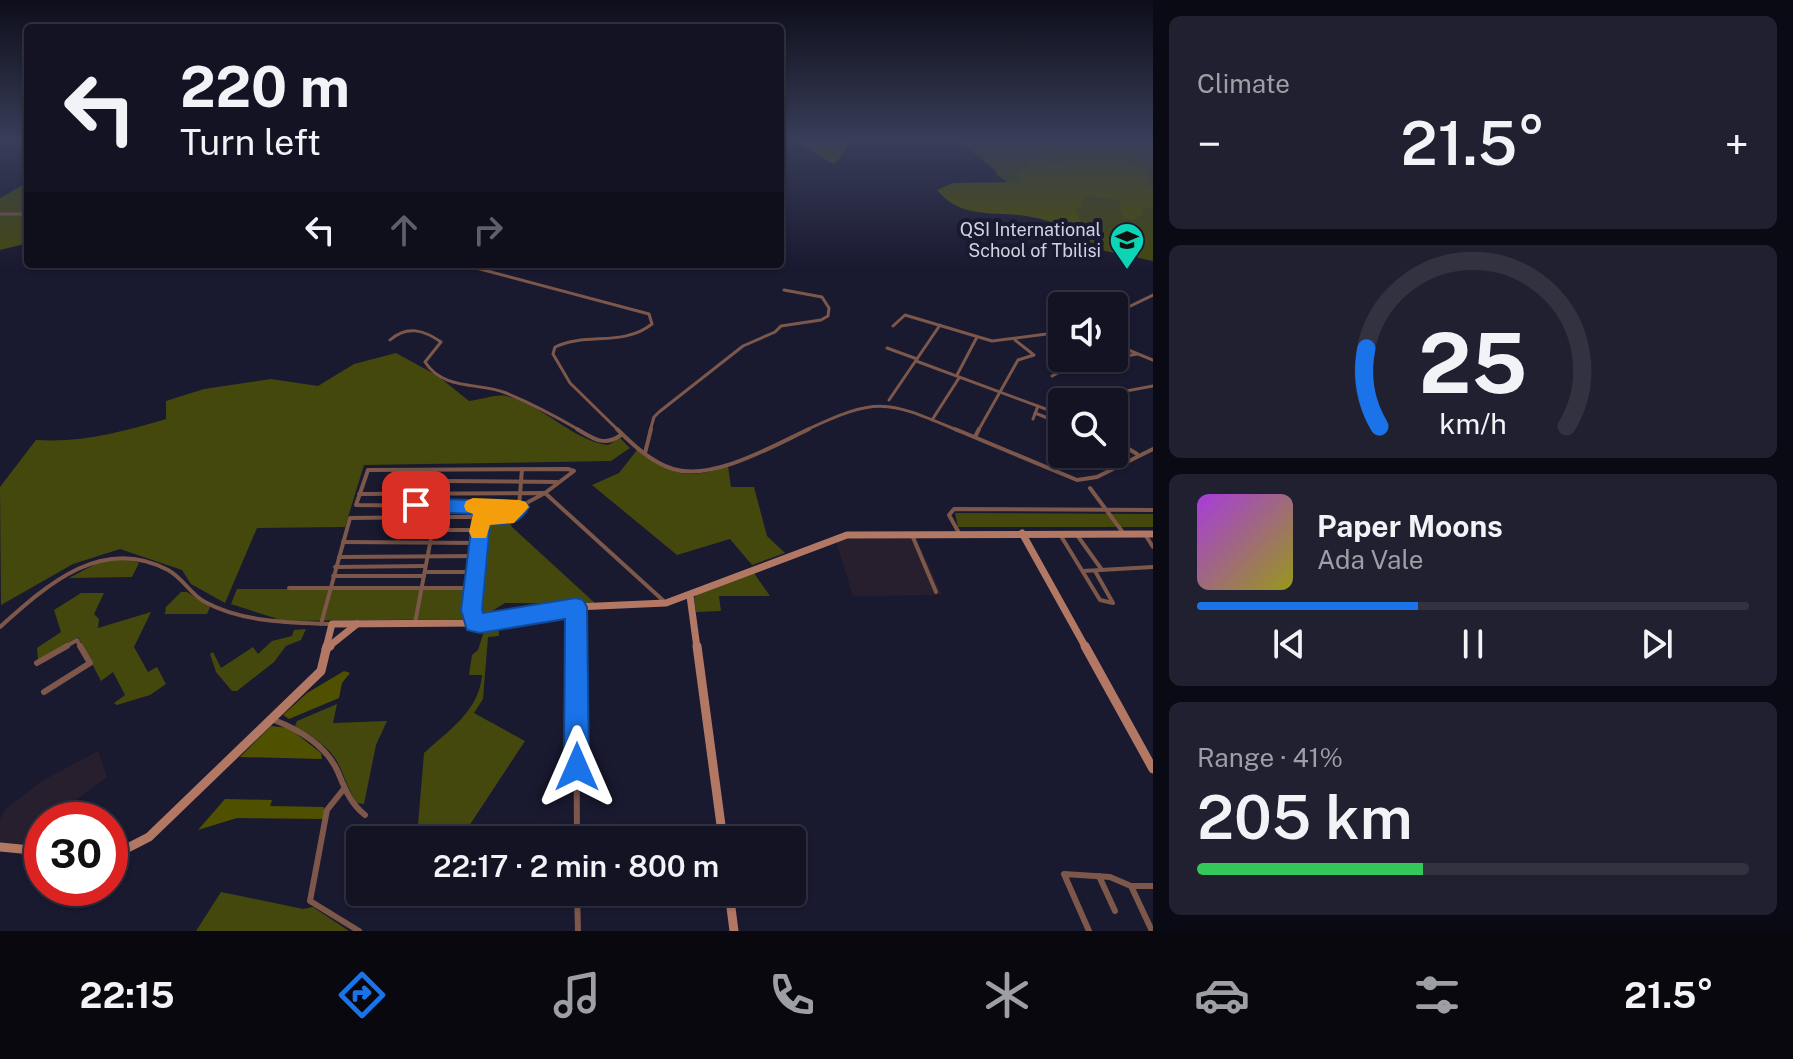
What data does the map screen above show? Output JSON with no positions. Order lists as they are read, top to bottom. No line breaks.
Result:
{"places":{"school or university":["QSI International School of Tbilisi"]},"page":{"tile":["Climate",["Range · 41%","205 km"]],"turn":["220 m","Turn left"],"heat":["−","21.5°","+"],"song":["Paper Moons","Ada Vale"],"limit":"30","trip":"22:17 · 2 min · 800 m","tabs":["22:15","21.5°"],"gauge":["25","km/h"]}}
